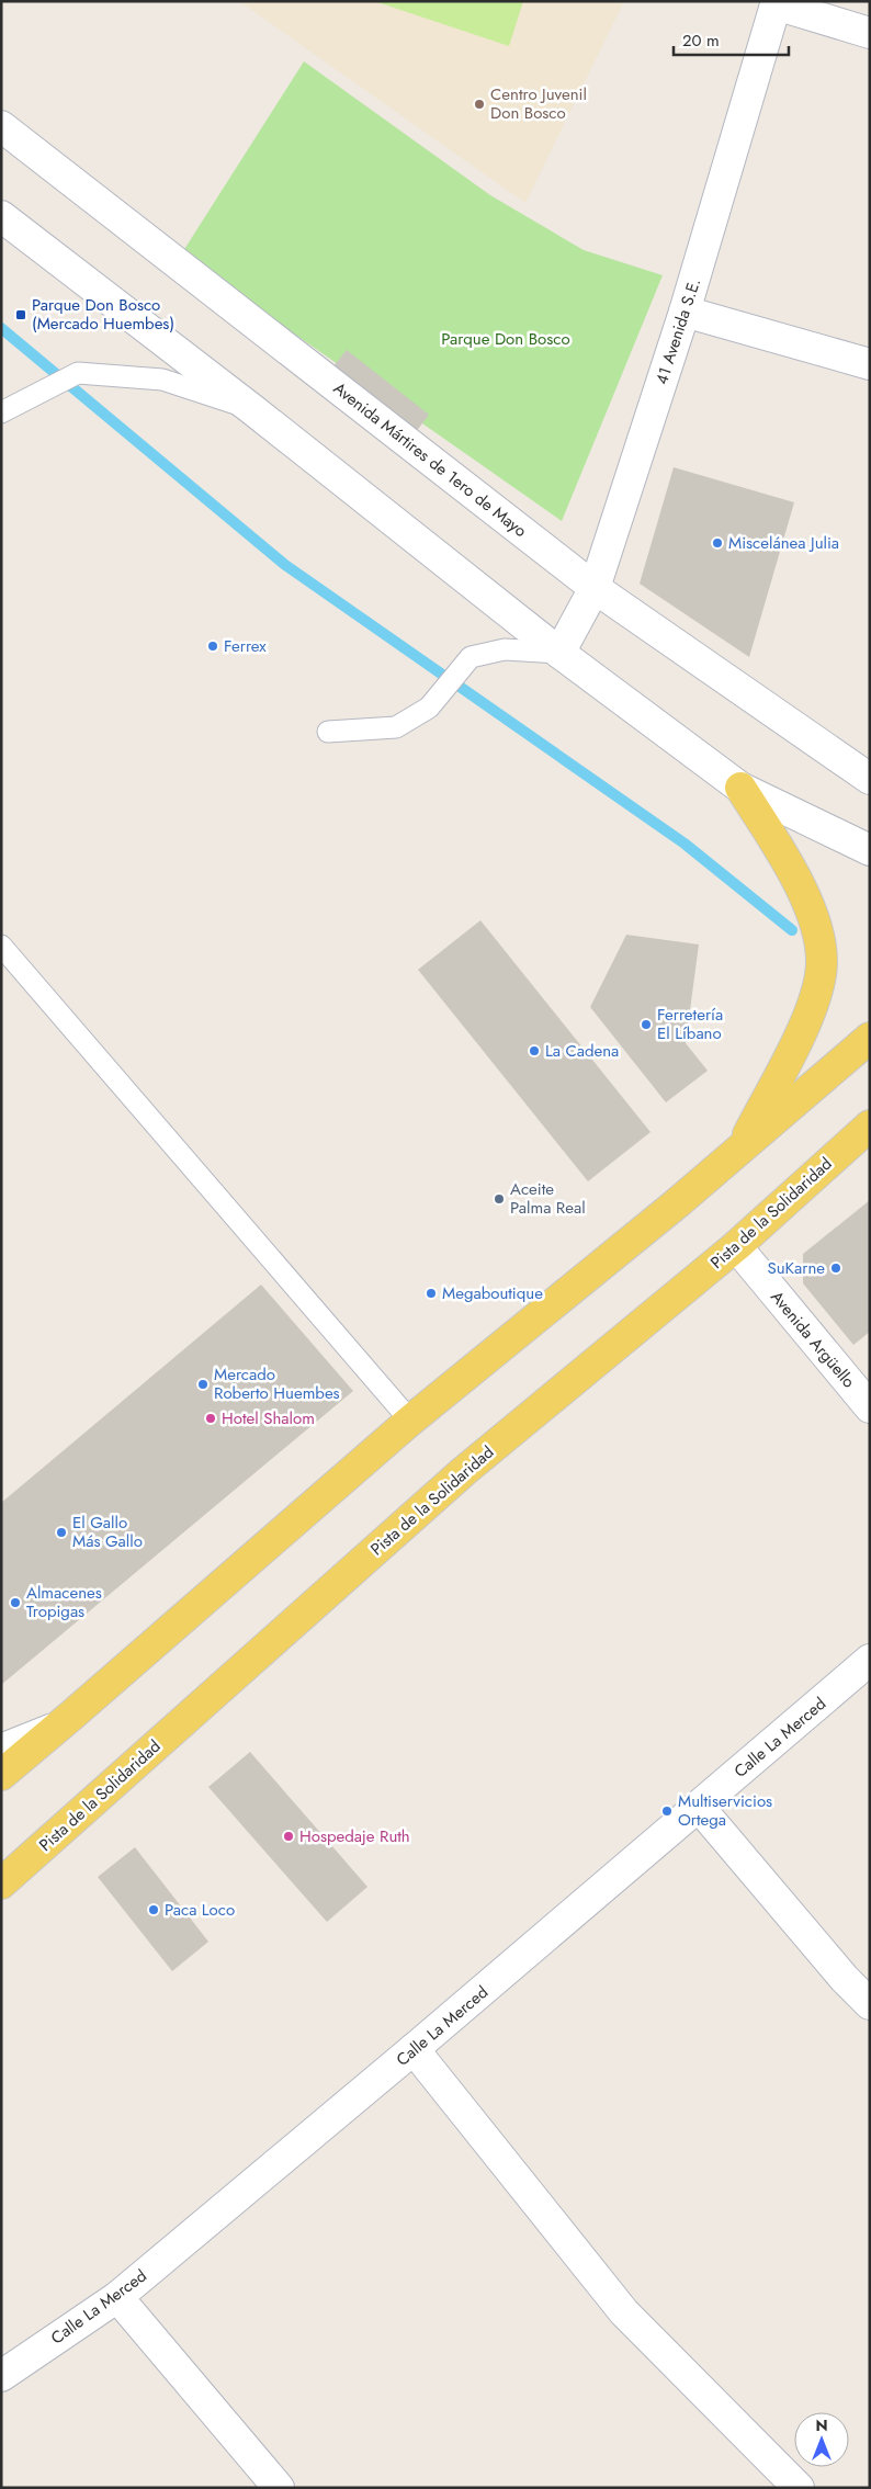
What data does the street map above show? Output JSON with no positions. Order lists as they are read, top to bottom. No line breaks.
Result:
{"streets":{"main road":["Pista de la Solidaridad"],"street":["41 Avenida S.E.","Avenida Mártires de 1ero de Mayo","Avenida Argüello","Calle La Merced"]},"crossings":[["41 Avenida S.E.","Avenida Mártires de 1ero de Mayo"],["Pista de la Solidaridad","Avenida Argüello"]],"parks":["Parque Don Bosco"],"places":{"other":["Centro Juvenil Don Bosco","Miscelánea Julia","Ferrex","Ferretería El Líbano","La Cadena","Aceite Palma Real","SuKarne","Megaboutique","Mercado Roberto Huembes","Hotel Shalom","El Gallo Más Gallo","Almacenes Tropigas","Multiservicios Ortega","Hospedaje Ruth","Paca Loco"],"transit":["Parque Don Bosco (Mercado Huembes)"]},"scale_bar":"20 m","north":"top"}
